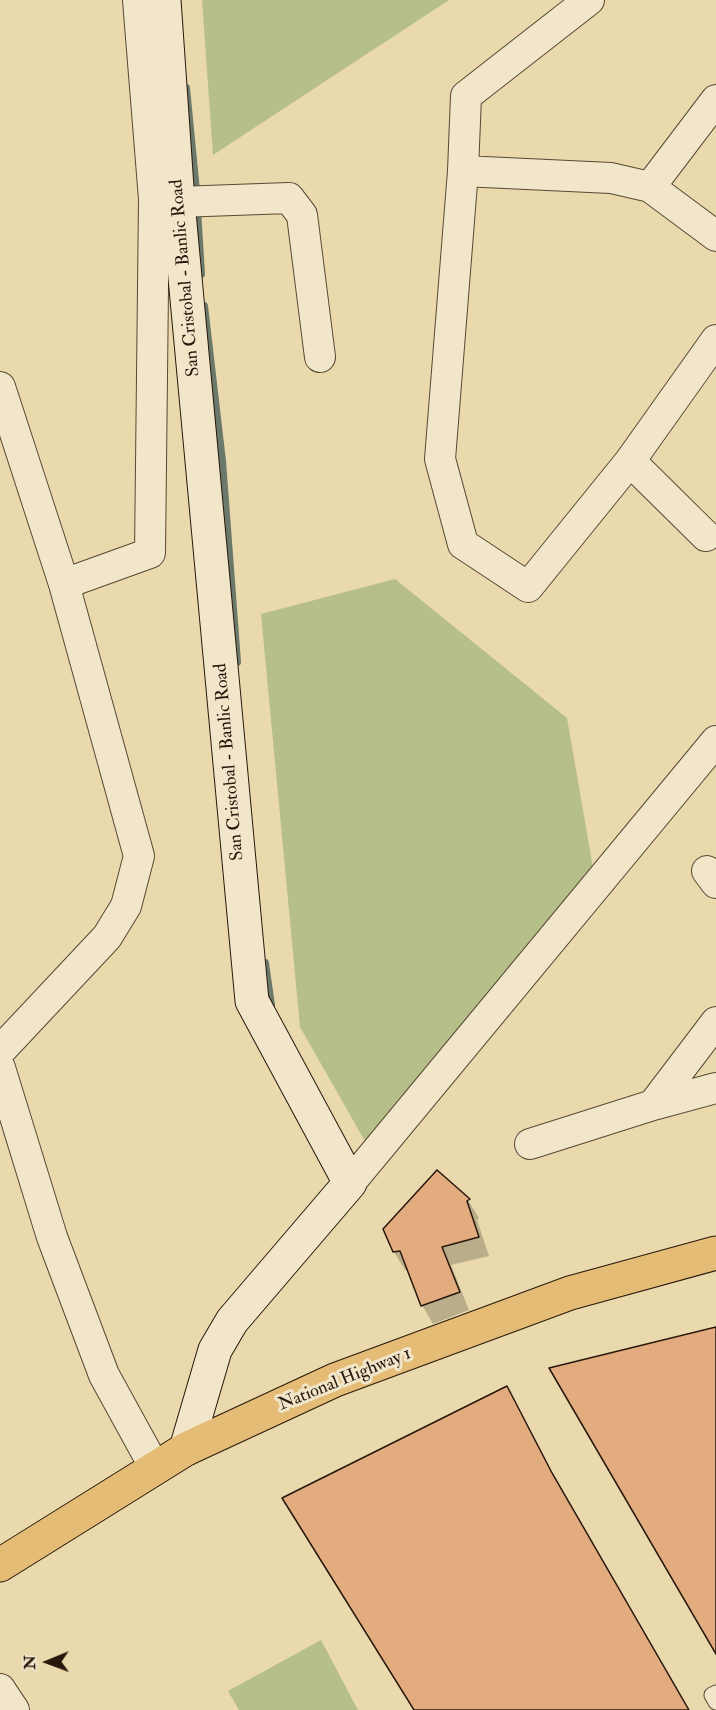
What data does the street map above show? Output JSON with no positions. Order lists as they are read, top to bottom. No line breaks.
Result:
{"streets":{"highway":["National Highway 1"],"street":["San Cristobal - Banlic Road"]},"north":"left"}
